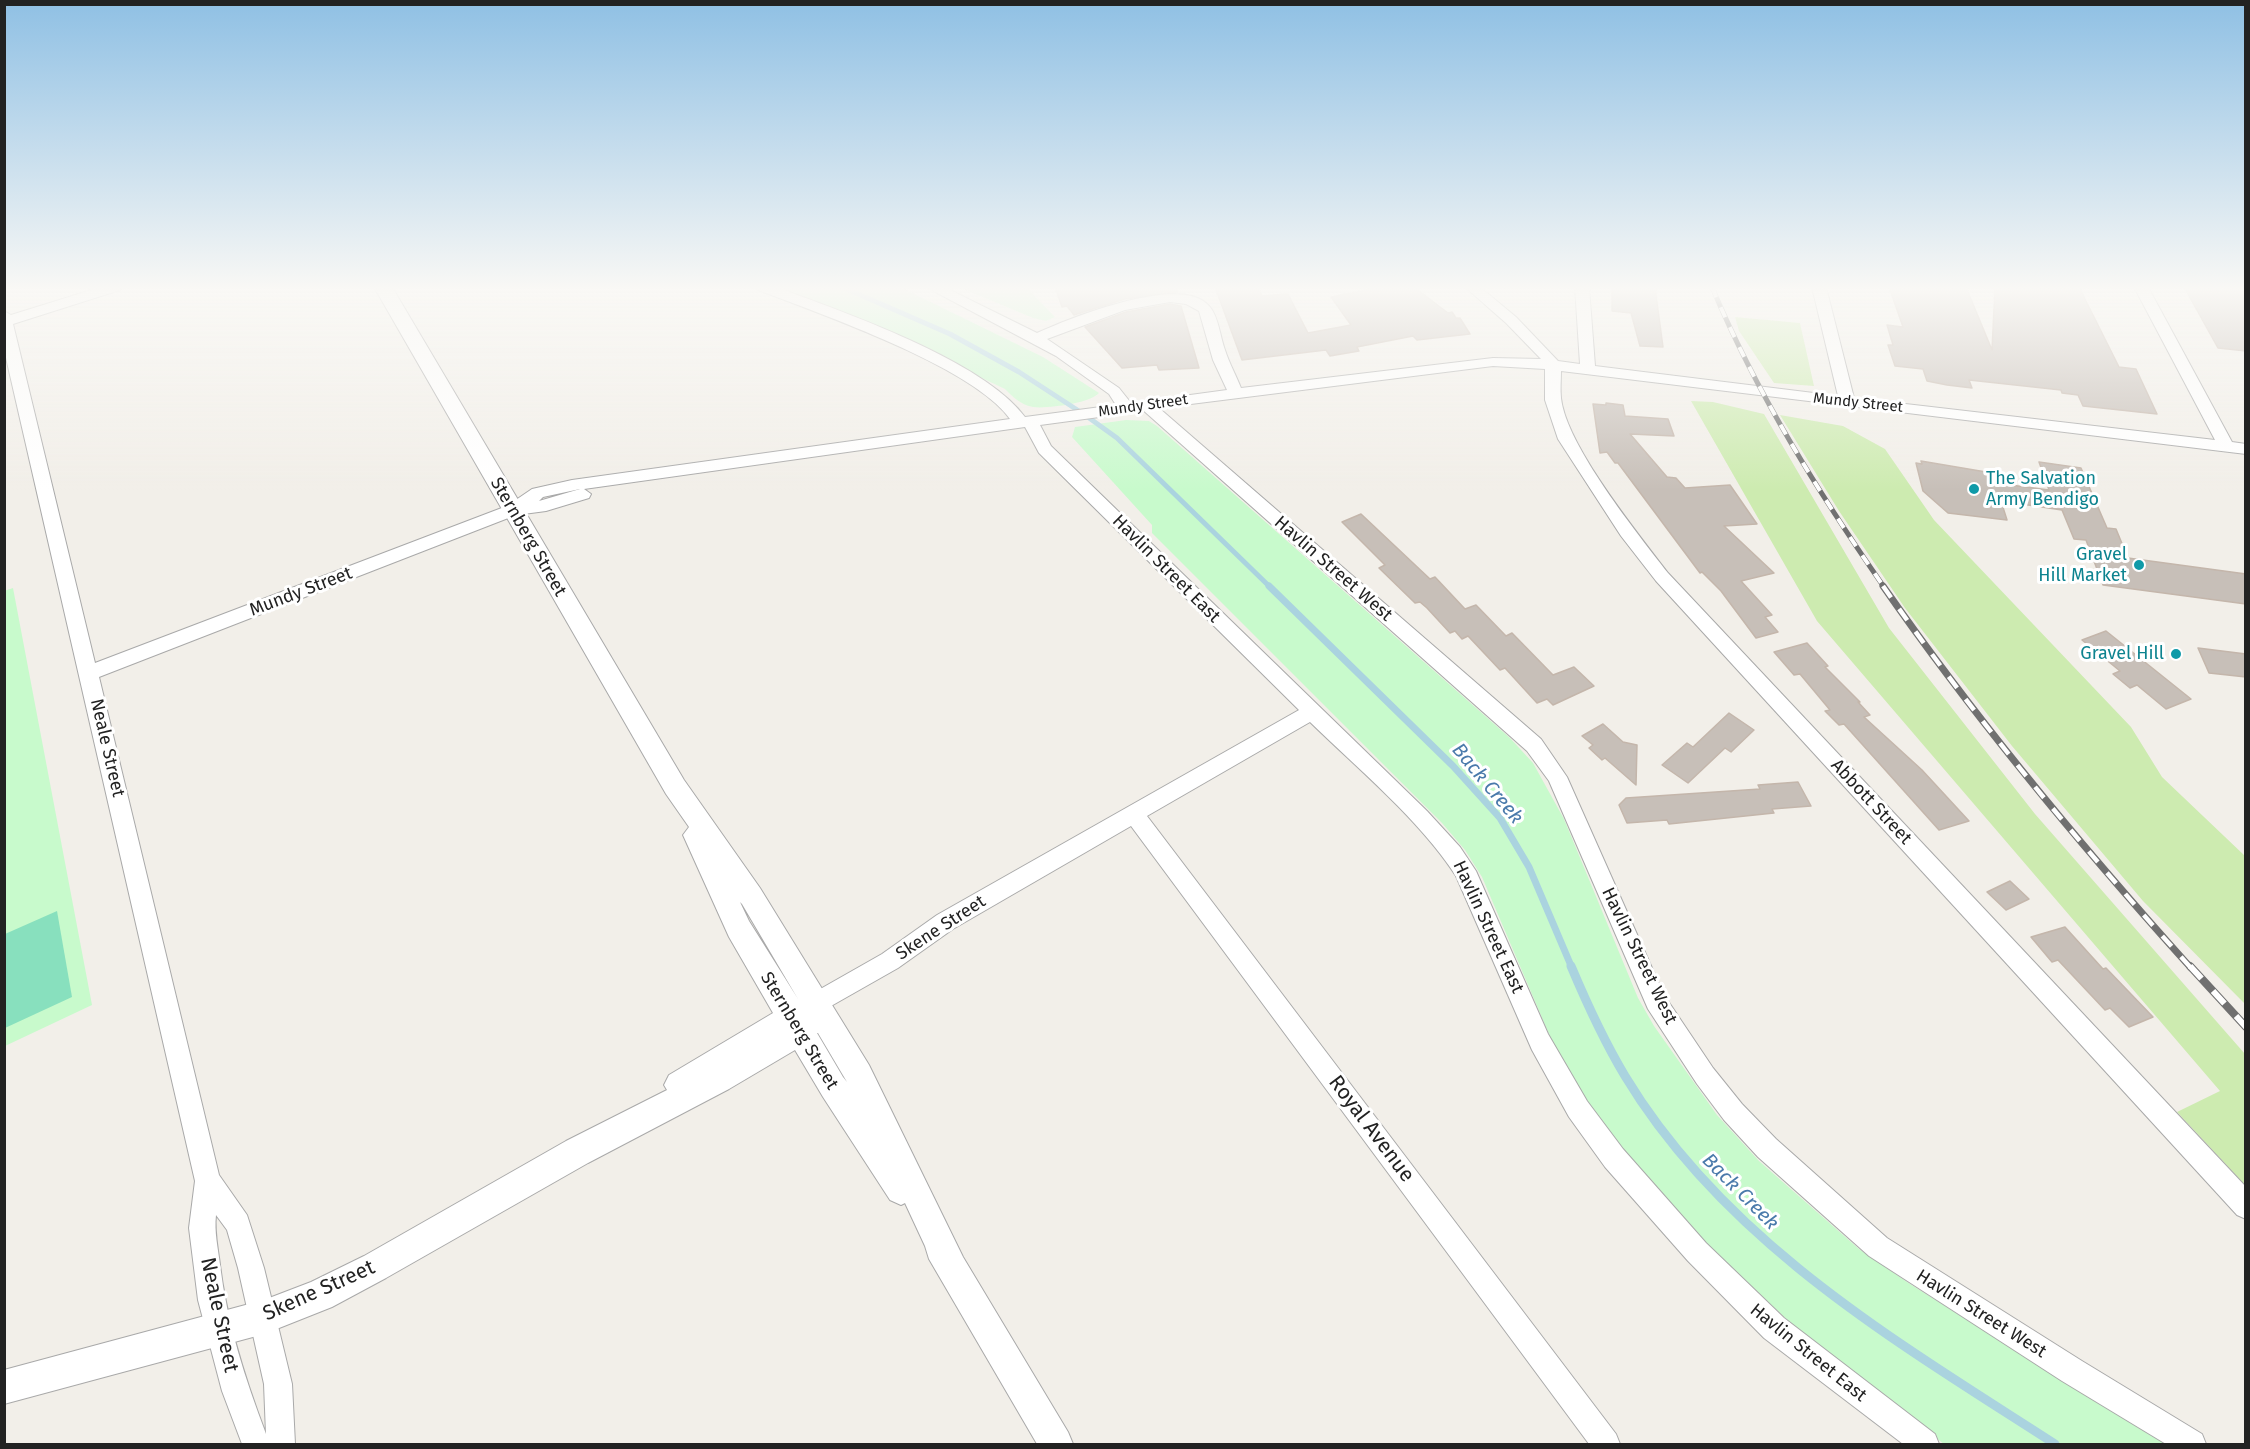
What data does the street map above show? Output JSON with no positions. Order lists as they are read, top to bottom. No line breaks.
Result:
{"streets":{"street":["Mundy Street","Sternberg Street","Havlin Street East","Havlin Street West","Neale Street","Abbott Street","Skene Street","Royal Avenue"]},"crossings":[["Mundy Street","Sternberg Street"],["Mundy Street","Havlin Street East"],["Mundy Street","Havlin Street West"],["Mundy Street","Neale Street"],["Mundy Street","Abbott Street"],["Sternberg Street","Skene Street"],["Havlin Street East","Skene Street"],["Neale Street","Skene Street"],["Skene Street","Royal Avenue"]],"water":["Back Creek"],"places":["The Salvation Army Bendigo","Gravel Hill Market","Gravel Hill"]}
